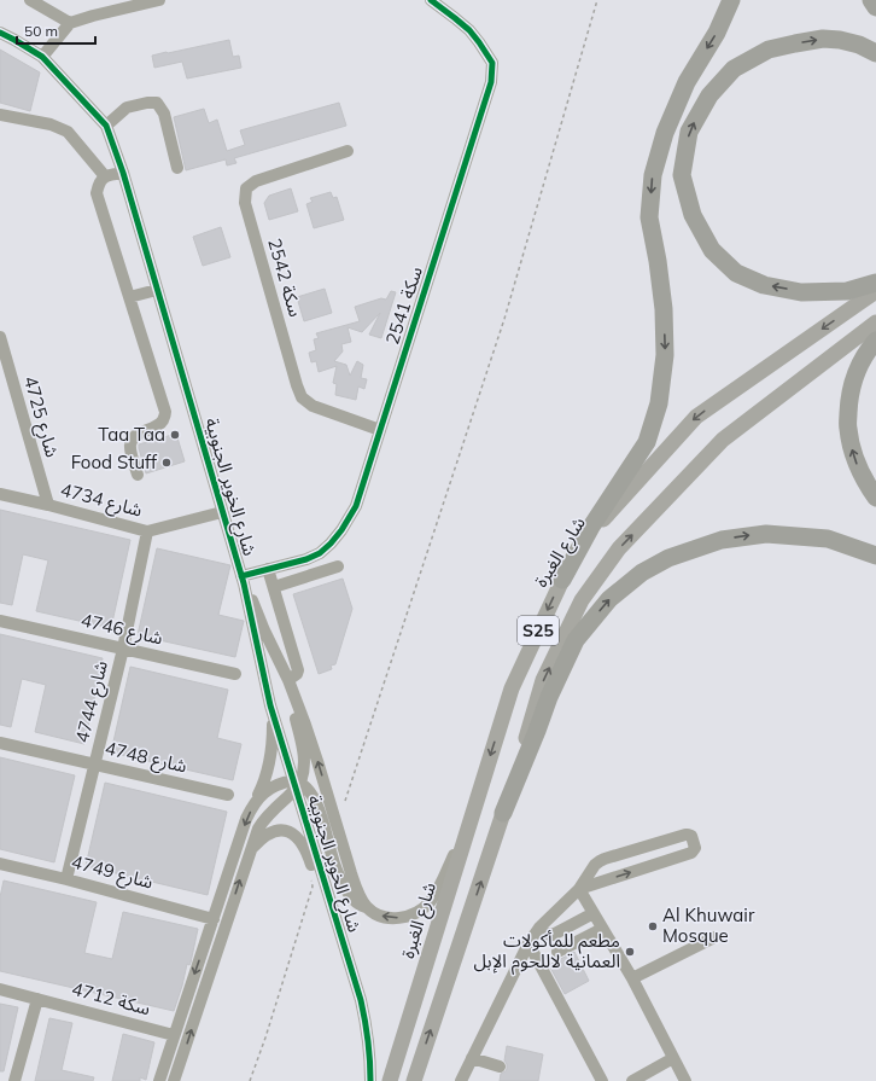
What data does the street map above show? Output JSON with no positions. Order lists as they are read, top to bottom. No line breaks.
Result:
{"streets":{"main road":["شارع الغبرة","S25"],"street":["سكة 2542","سكة 2541","4725 شارع","شارع الخوير الجنوبية","4734 شارع","4746 شارع","4744 شارع","4748 شارع","4749 شارع","سكة 4712"]},"crossings":[["سكة 2542","سكة 2541"],["سكة 2541","شارع الخوير الجنوبية"],["4725 شارع","4734 شارع"],["شارع الخوير الجنوبية","4734 شارع"],["شارع الخوير الجنوبية","شارع الغبرة"],["شارع الخوير الجنوبية","4749 شارع"],["شارع الخوير الجنوبية","سكة 4712"],["4734 شارع","4744 شارع"],["4746 شارع","4744 شارع"],["4744 شارع","4748 شارع"],["4744 شارع","4749 شارع"]],"places":["Taa Taa","Food Stuff","Al Khuwair Mosque","مطعم للمأكولات العمانية لاللحوم الإبل"],"scale_bar":"50 m"}
